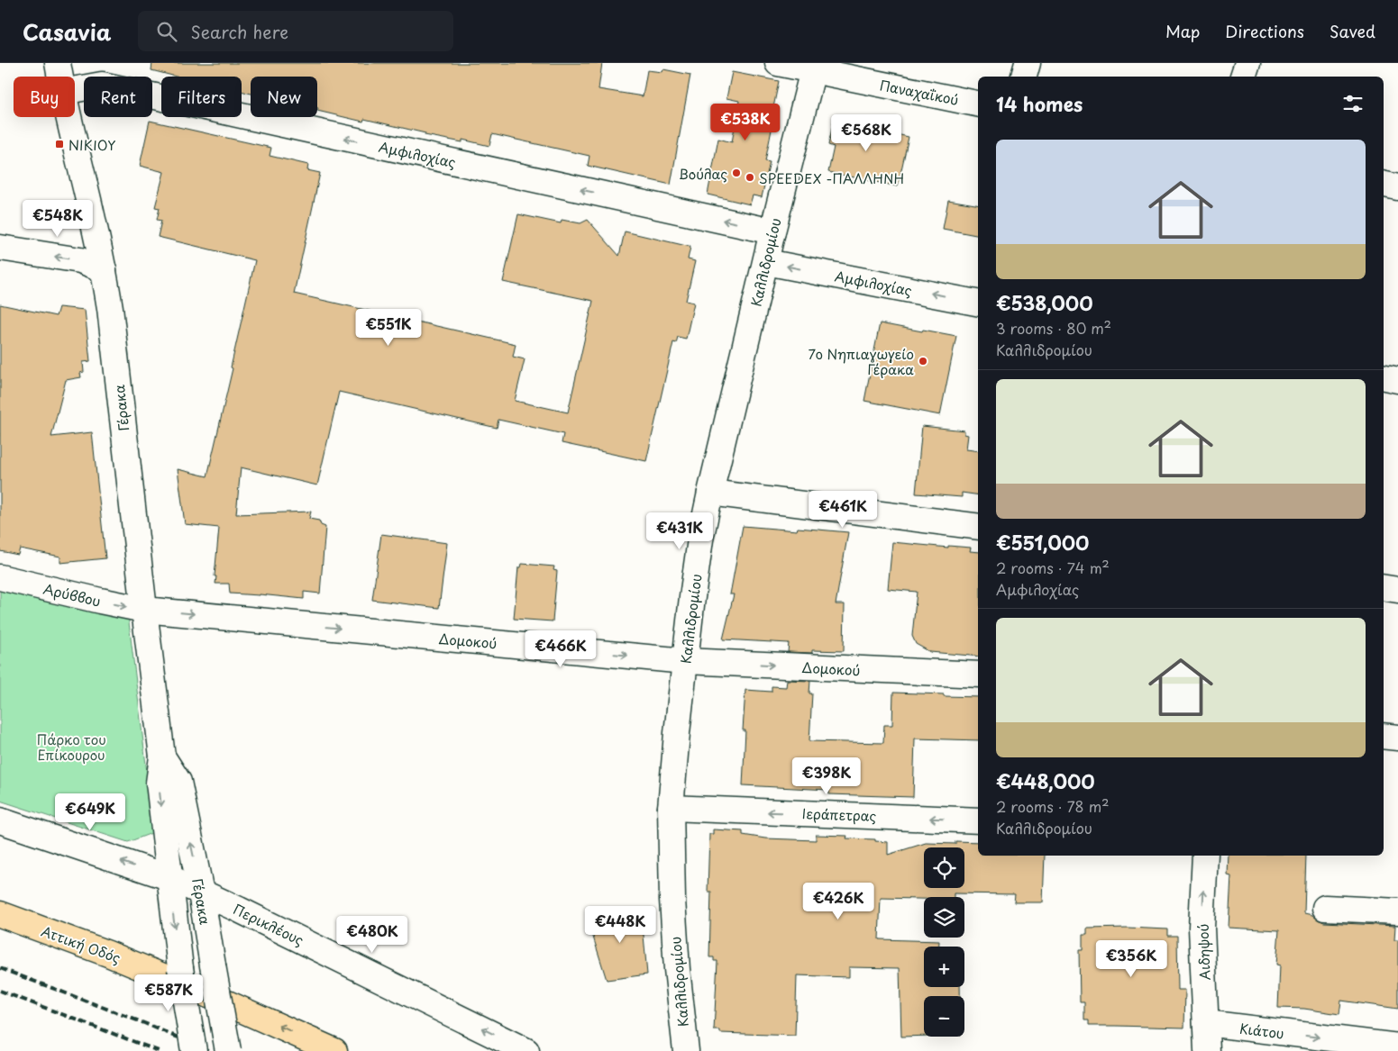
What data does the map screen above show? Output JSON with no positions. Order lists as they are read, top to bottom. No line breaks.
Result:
{"streets":{"highway":["Αττική Οδός"],"street":["Παναχαΐκού","Αμφιλοχίας","Καλλιδρομίου","Γέρακα","Αρύββου","Δομοκού","Ιεράπετρας","Περικλέους","Αιδηψού","Κιάτου"]},"crossings":[["Παναχαΐκού","Καλλιδρομίου"],["Αμφιλοχίας","Καλλιδρομίου"],["Καλλιδρομίου","Δομοκού"],["Καλλιδρομίου","Ιεράπετρας"],["Γέρακα","Αρύββου"],["Γέρακα","Δομοκού"],["Γέρακα","Περικλέους"],["Αρύββου","Δομοκού"],["Αιδηψού","Κιάτου"]],"one_way":["Αμφιλοχίας","Αρύββου","Ιεράπετρας","Περικλέους","Αττική Οδός","Αιδηψού"],"parks":["Πάρκο του Επίκουρου"],"places":{"transit":["ΝΙΚΙΟΥ"],"other":["Βούλας","SPEEDEX -ΠΑΛΛΗΝΗ","7ο Νηπιαγωγείο Γέρακα"]},"page":{"header":"Casavia","search":"Search here","nav":["Map","Directions","Saved"],"chip":["Buy","Rent","Filters","New"],"heading":"14 homes","price":["€538K","€568K","€548K","€551K","€461K","€431K","€466K","€398K","€649K","€426K","€448K","€480K","€356K","€587K"],"list":[{"name":"€538,000","note":"3 rooms · 80 m² · Καλλιδρομίου"},{"name":"€551,000","note":"2 rooms · 74 m² · Αμφιλοχίας"},{"name":"€448,000","note":"2 rooms · 78 m² · Καλλιδρομίου"}],"map_buttons":["+","−"]}}
